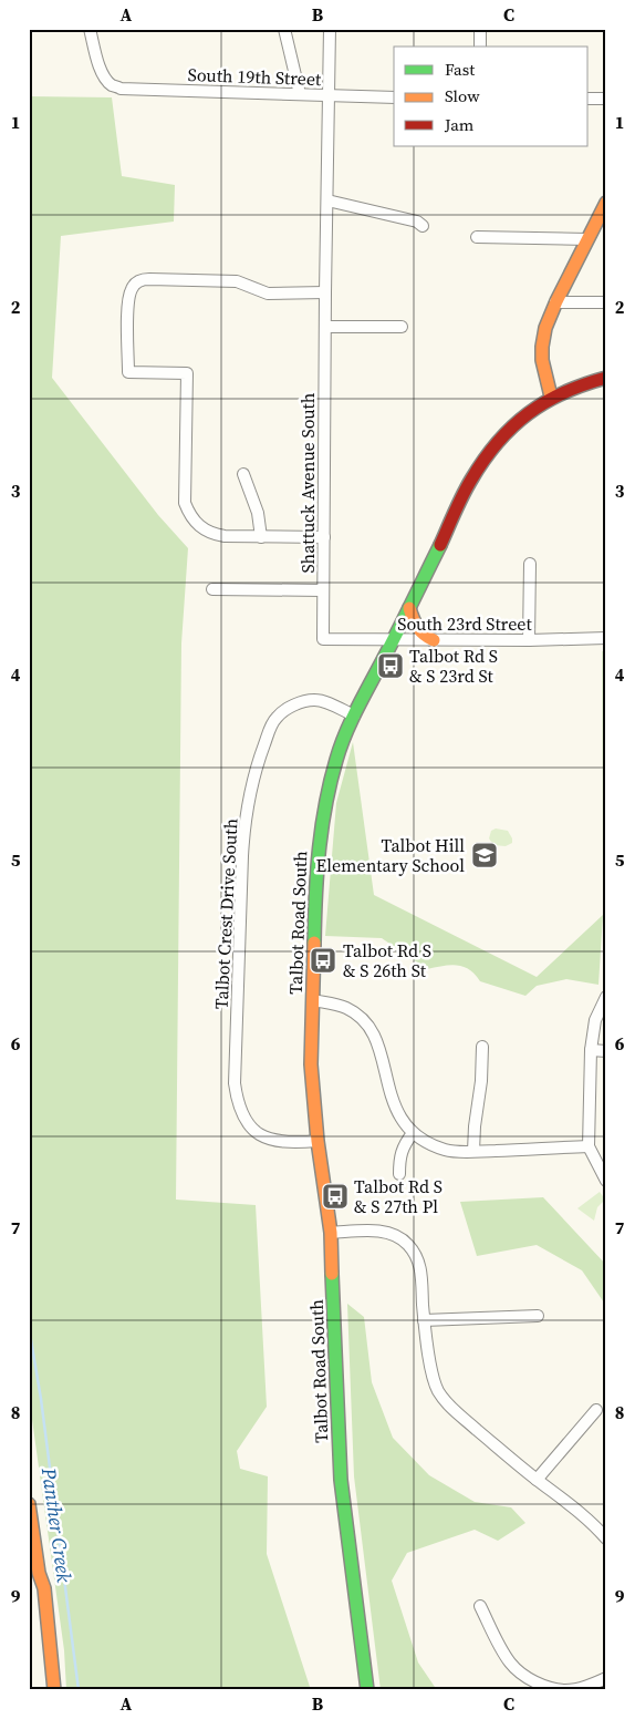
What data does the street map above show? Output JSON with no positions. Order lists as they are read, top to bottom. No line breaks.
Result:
{"streets":{"main road":["Talbot Road South"],"street":["South 19th Street","Shattuck Avenue South","South 23rd Street","Talbot Crest Drive South"]},"crossings":[["South 19th Street","Shattuck Avenue South"],["Shattuck Avenue South","South 23rd Street"],["South 23rd Street","Talbot Road South"],["Talbot Crest Drive South","Talbot Road South"]],"water":["Panther Creek"],"places":{"bus stop":["Talbot Rd S & S 23rd St","Talbot Rd S & S 26th St","Talbot Rd S & S 27th Pl"],"school or university":["Talbot Hill Elementary School"]},"legend":["Fast","Slow","Jam"],"grid":{"columns":["A","B","C"],"rows":["1","2","3","4","5","6","7","8","9"]}}
